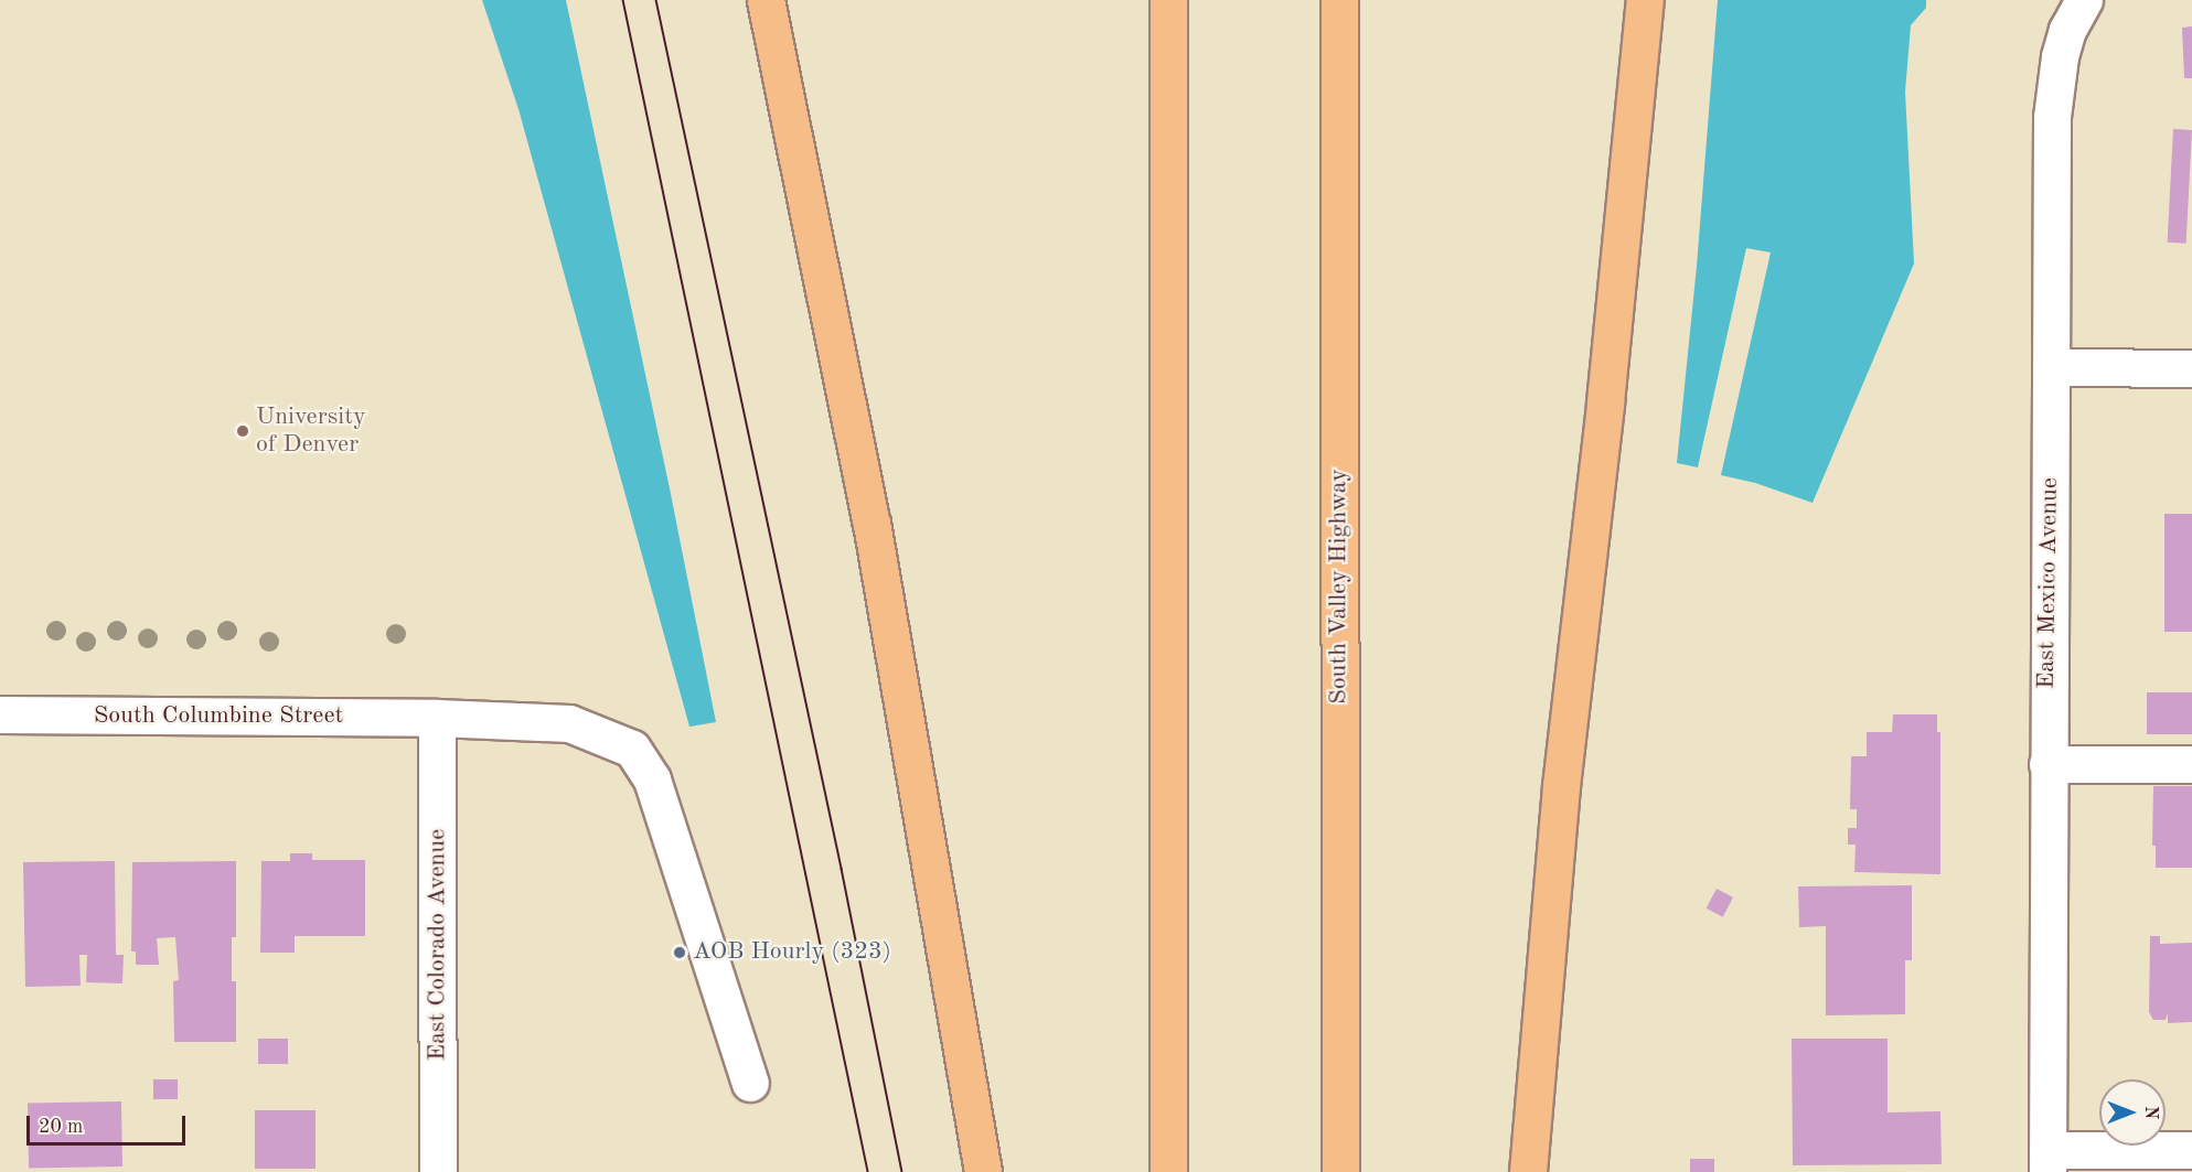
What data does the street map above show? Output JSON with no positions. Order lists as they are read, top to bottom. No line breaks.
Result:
{"streets":{"highway":["South Valley Highway"],"street":["East Mexico Avenue","South Columbine Street","East Colorado Avenue"]},"crossings":[["South Columbine Street","East Colorado Avenue"]],"places":["University of Denver","AOB Hourly (323)"],"scale_bar":"20 m","north":"right"}
